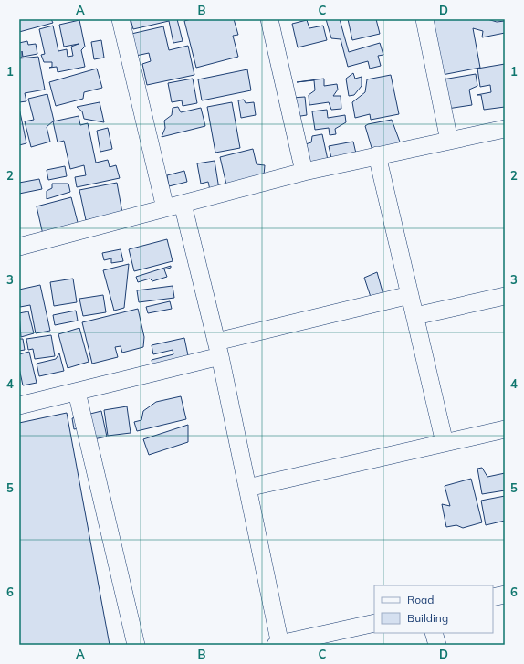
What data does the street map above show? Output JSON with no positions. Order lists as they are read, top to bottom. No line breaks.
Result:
{"legend":["Road","Building"],"grid":{"columns":["A","B","C","D"],"rows":["1","2","3","4","5","6"]}}
